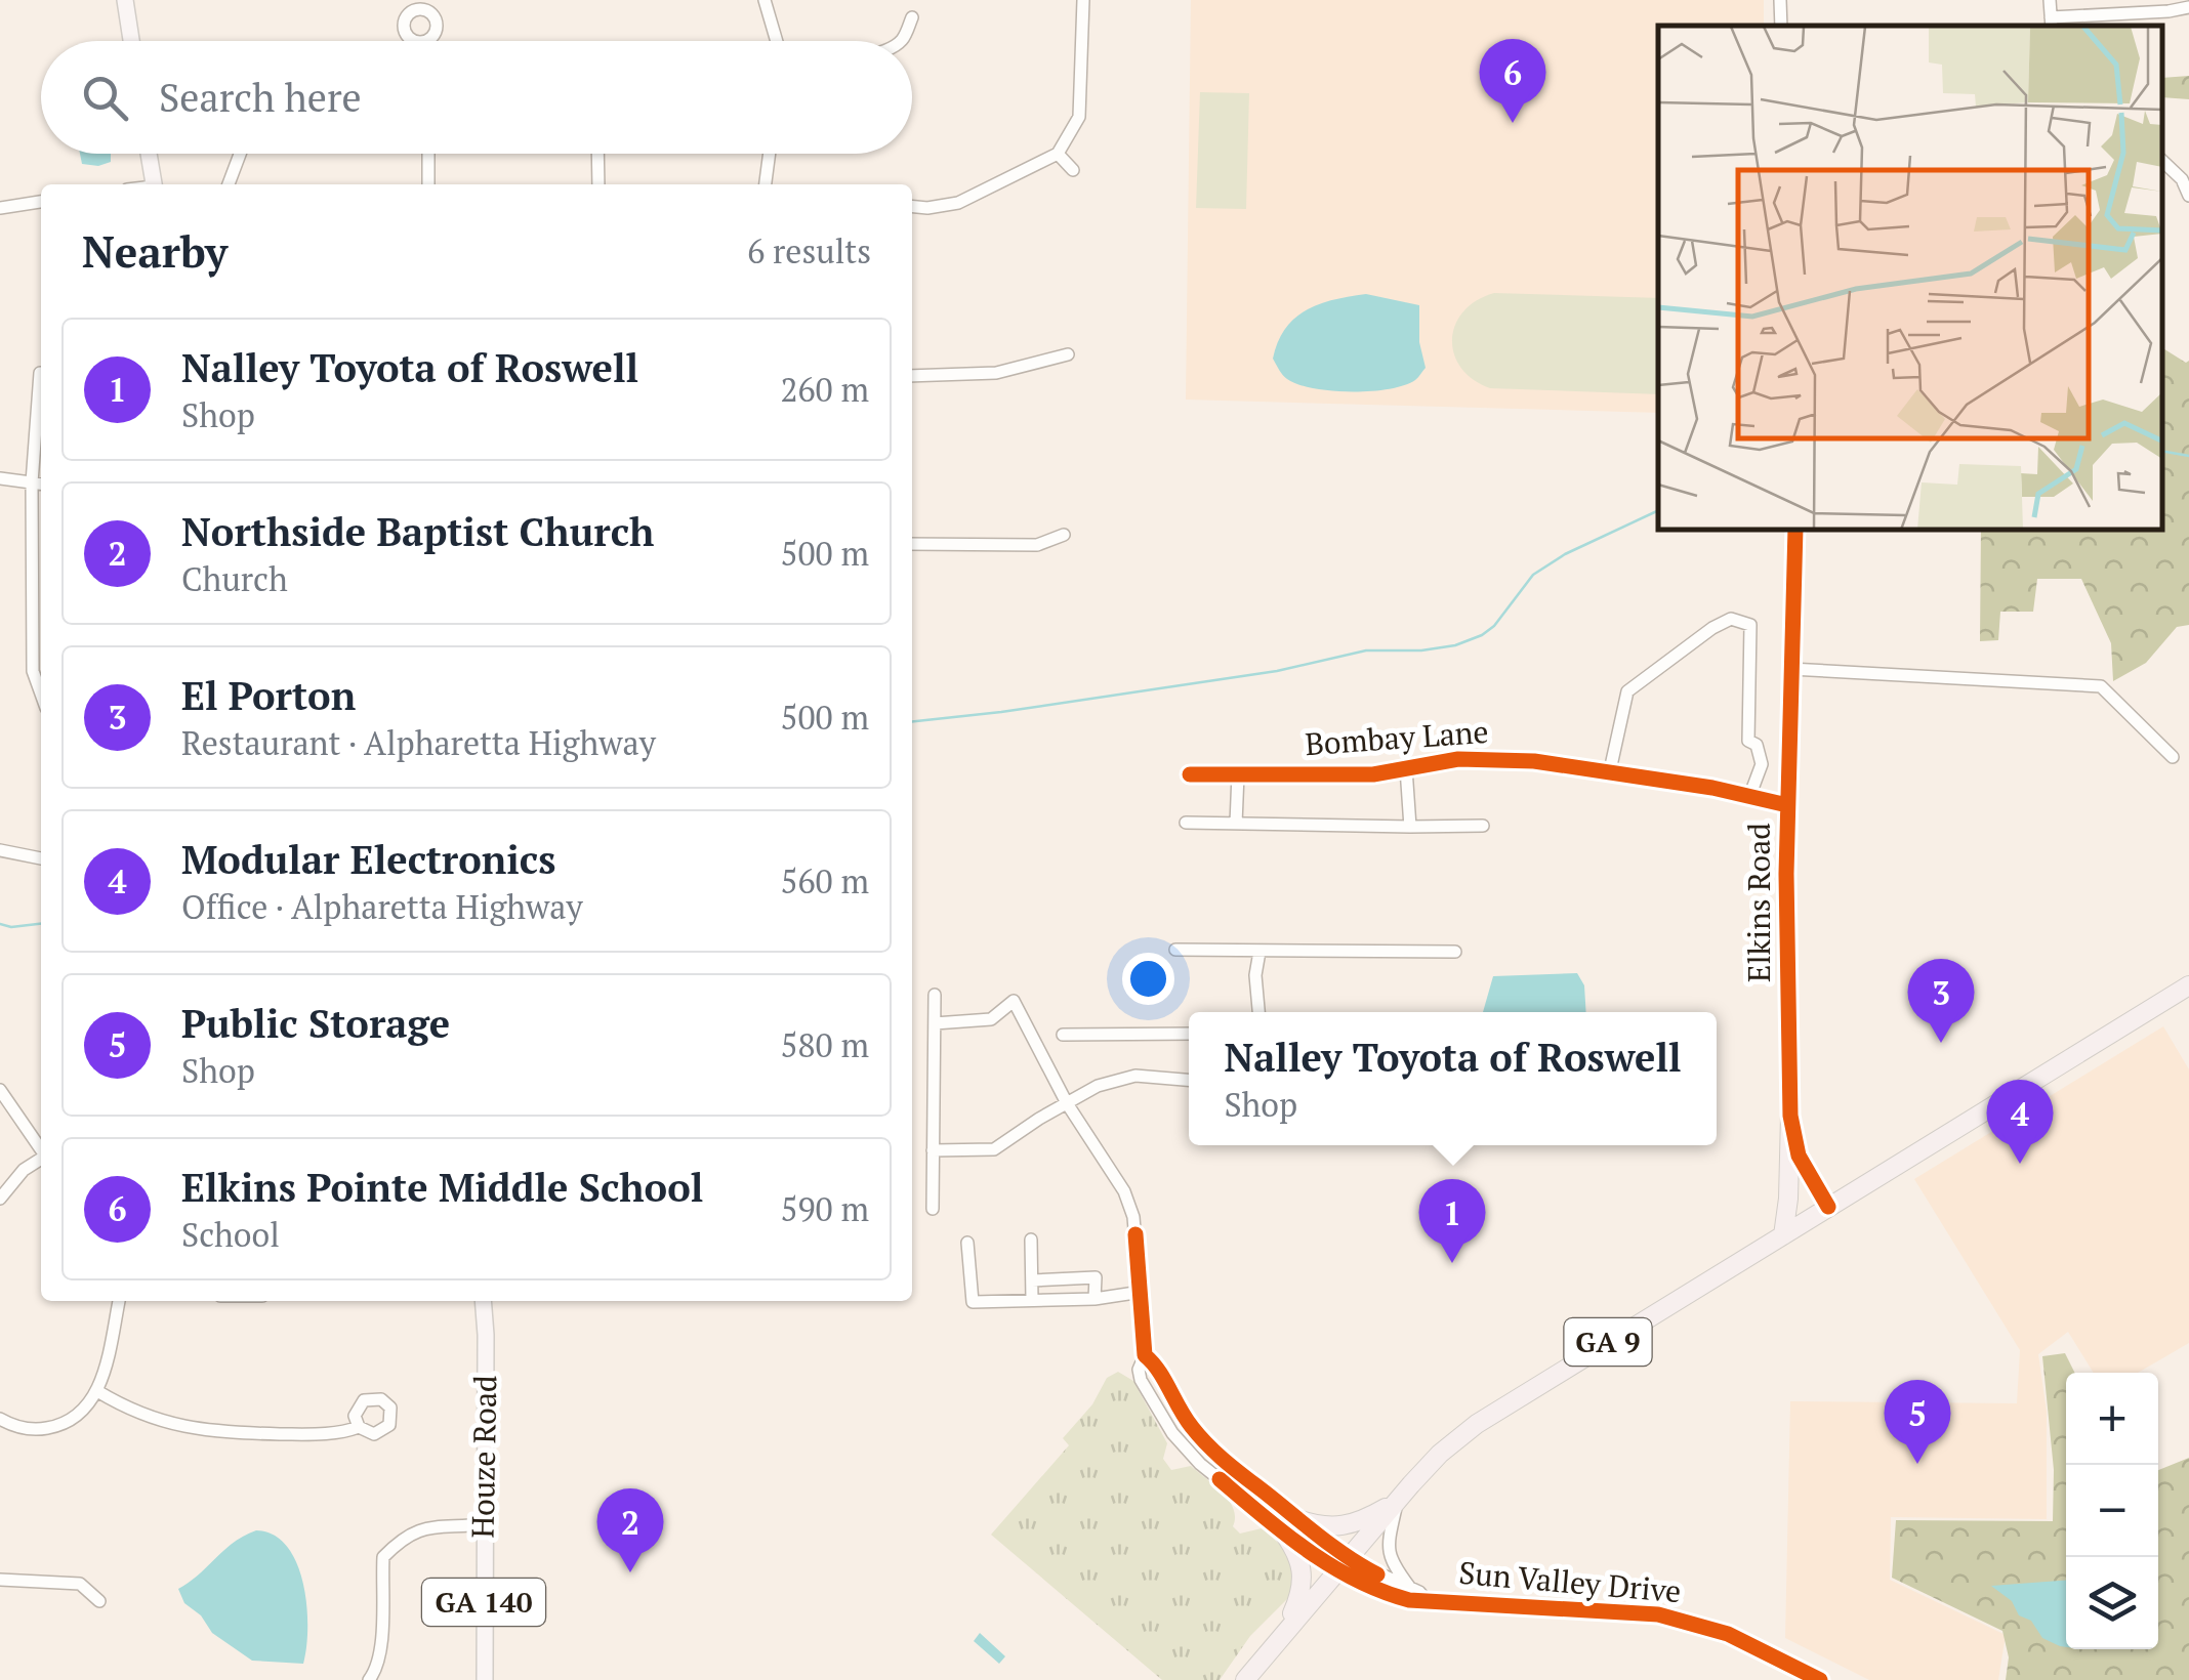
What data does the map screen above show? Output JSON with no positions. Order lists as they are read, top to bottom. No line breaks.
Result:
{"streets":{"highway":["GA 9"],"main road":["Houze Road","GA 140"],"street":["Bombay Lane","Elkins Road","Sun Valley Drive"]},"crossings":[["Bombay Lane","Elkins Road"],["Elkins Road","GA 9"],["GA 9","Sun Valley Drive"]],"page":{"pins":["6","3","4","1","5","2"],"search":"Search here","heading":["Nearby","6 results"],"list":[{"mark":"1","name":"Nalley Toyota of Roswell","note":"Shop","value":"260 m"},{"mark":"2","name":"Northside Baptist Church","note":"Church","value":"500 m"},{"mark":"3","name":"El Porton","note":"Restaurant · Alpharetta Highway","value":"500 m"},{"mark":"4","name":"Modular Electronics","note":"Office · Alpharetta Highway","value":"560 m"},{"mark":"5","name":"Public Storage","note":"Shop","value":"580 m"},{"mark":"6","name":"Elkins Pointe Middle School","note":"School","value":"590 m"}],"popup":["Nalley Toyota of Roswell","Shop"],"map_buttons":["+","−"]}}
